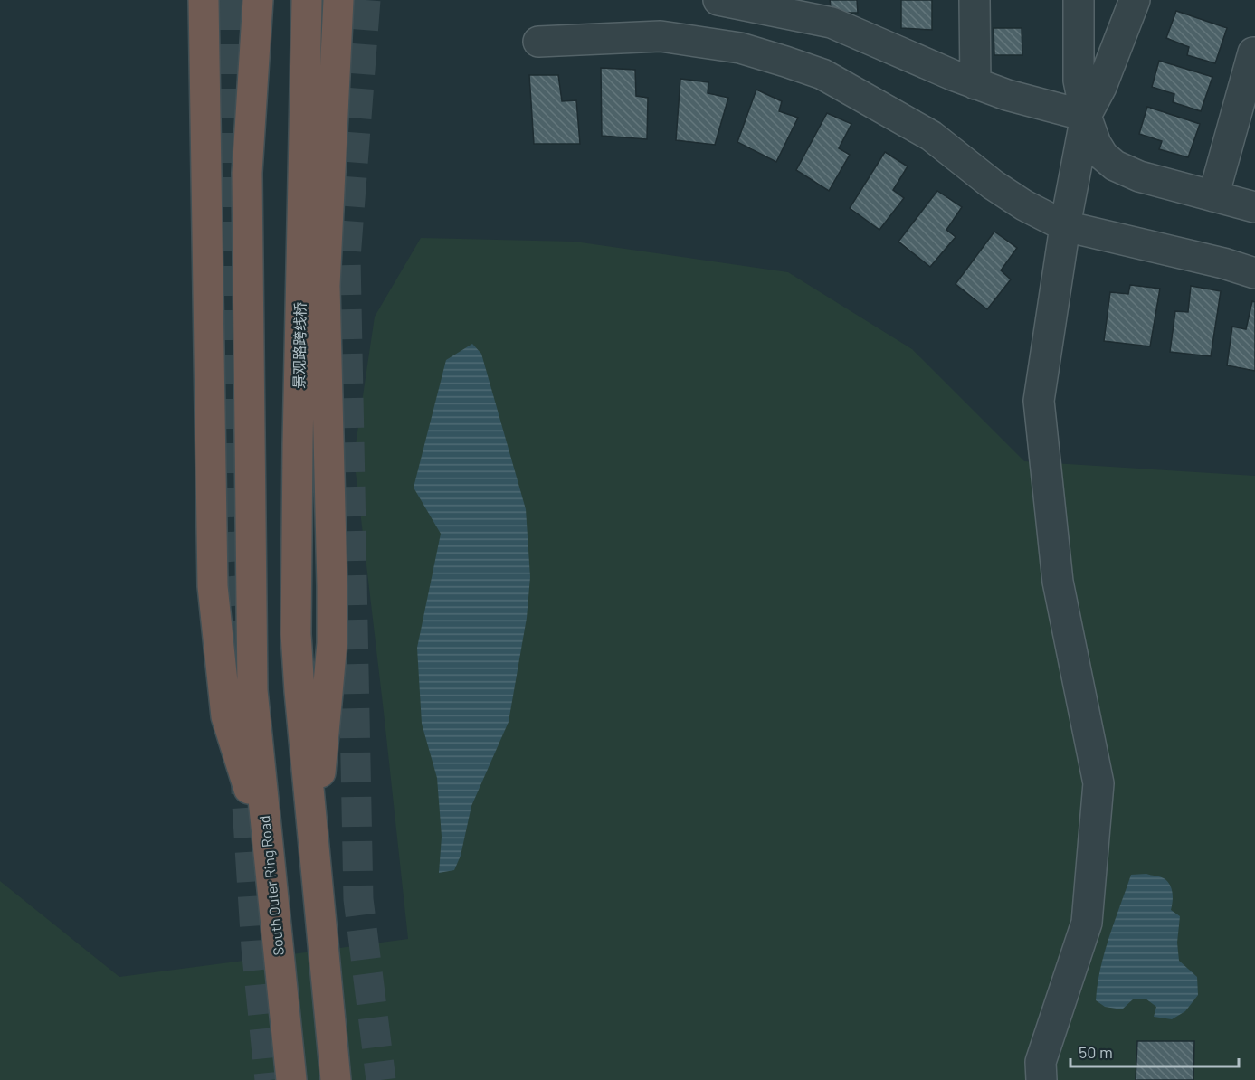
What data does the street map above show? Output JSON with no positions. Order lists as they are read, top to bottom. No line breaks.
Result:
{"streets":{"highway":["景观路跨线桥","South Outer Ring Road"]},"scale_bar":"50 m"}
